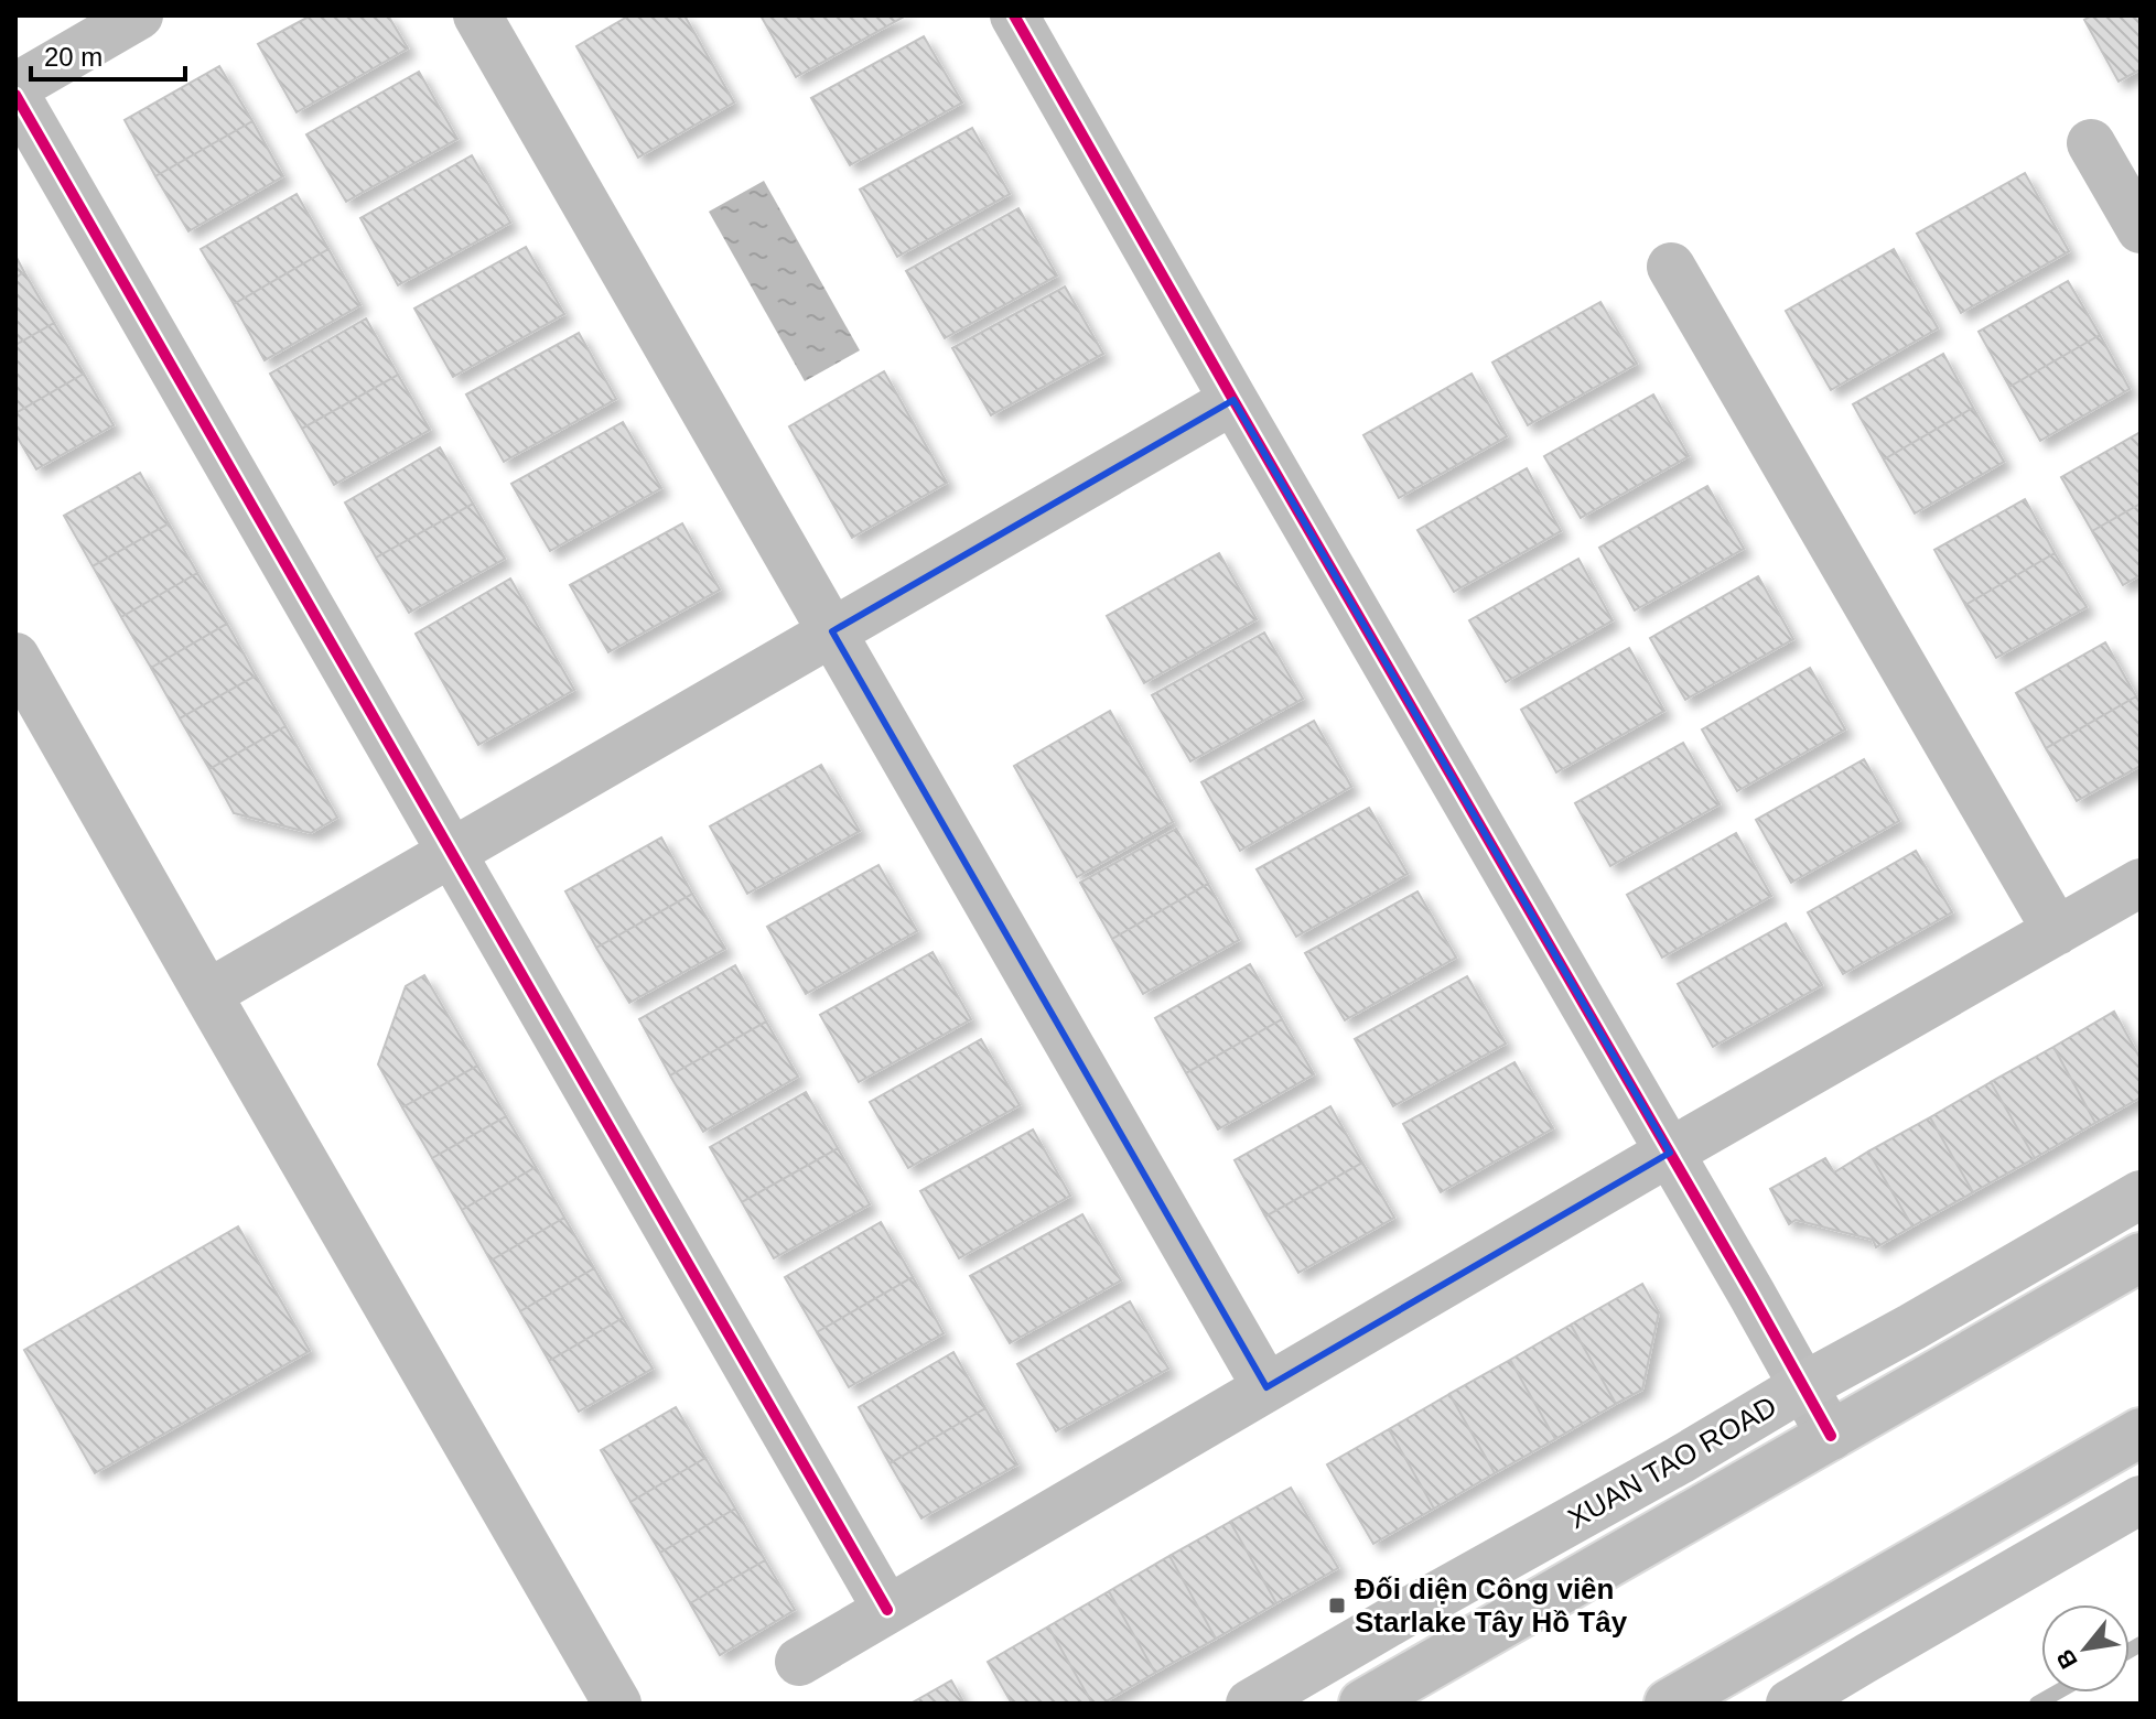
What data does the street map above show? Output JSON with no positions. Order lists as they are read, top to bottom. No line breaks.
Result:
{"streets":{"main road":["XUAN TAO ROAD"]},"places":{"transit":["Đối diện Công viên Starlake Tây Hồ Tây"]},"scale_bar":"20 m","north":"bottom left"}
